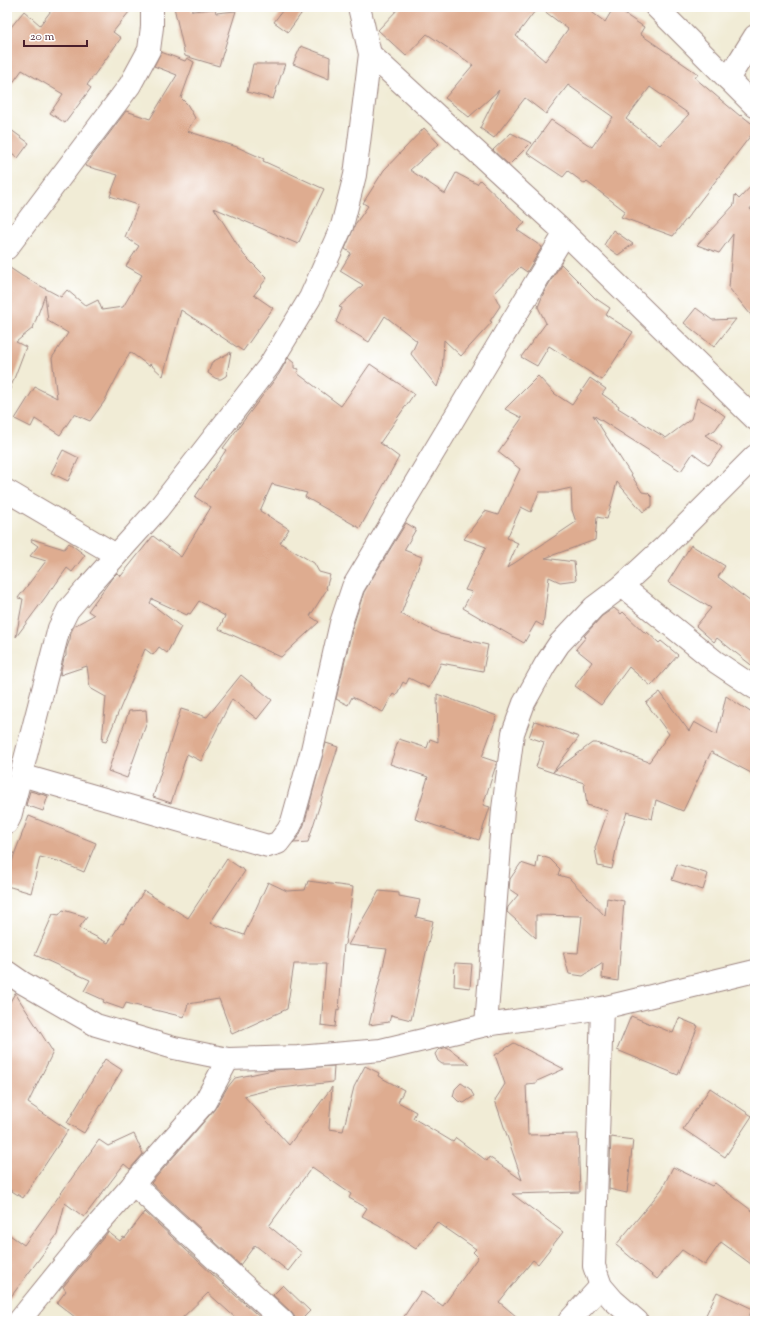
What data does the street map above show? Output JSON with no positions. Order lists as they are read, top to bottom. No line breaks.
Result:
{"scale_bar":"20 m"}
